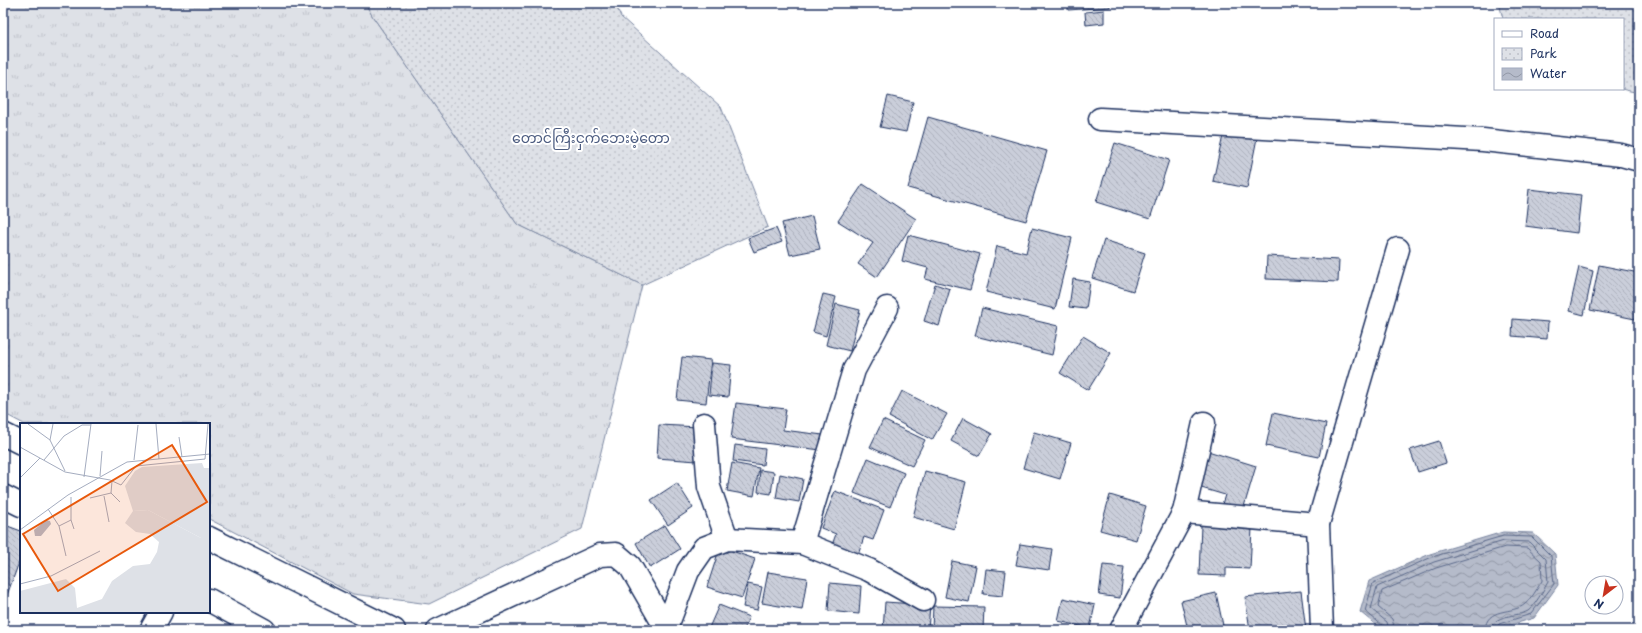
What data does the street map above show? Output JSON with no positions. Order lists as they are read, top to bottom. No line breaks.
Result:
{"parks":["တောင်ကြီးငှက်ဘေးမဲ့တော"],"legend":["Road","Park","Water"],"north":"bottom left"}
